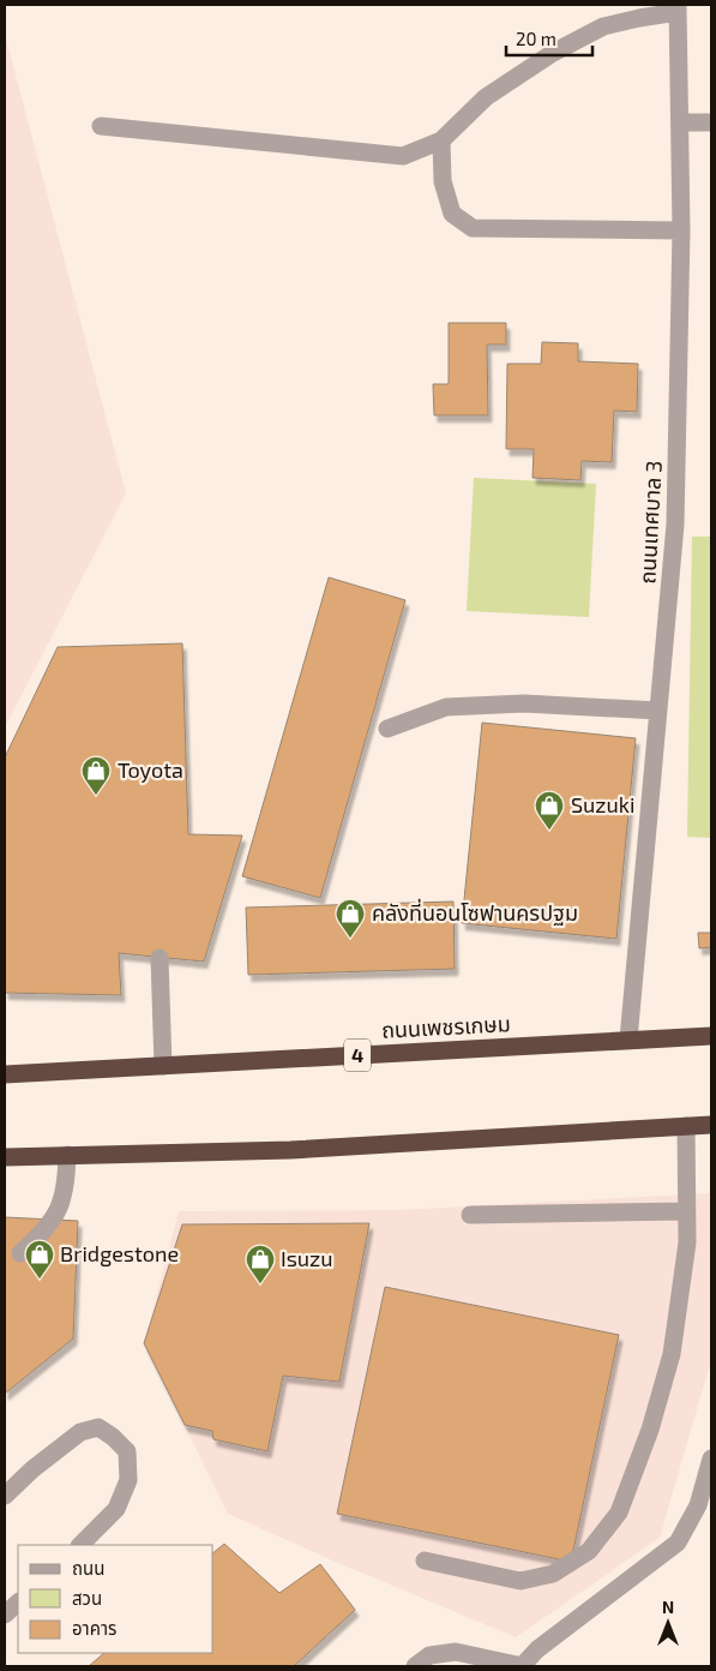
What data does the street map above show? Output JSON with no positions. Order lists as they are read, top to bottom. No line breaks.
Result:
{"streets":{"highway":["ถนนเพชรเกษม","4"],"street":["ถนนเทศบาล 3"]},"crossings":[["ถนนเทศบาล 3","ถนนเพชรเกษม"]],"places":{"shop":["Toyota","Suzuki","คลังที่นอนโซฟานครปฐม","Bridgestone","Isuzu"]},"legend":["ถนน","สวน","อาคาร"],"scale_bar":"20 m","north":"top"}
